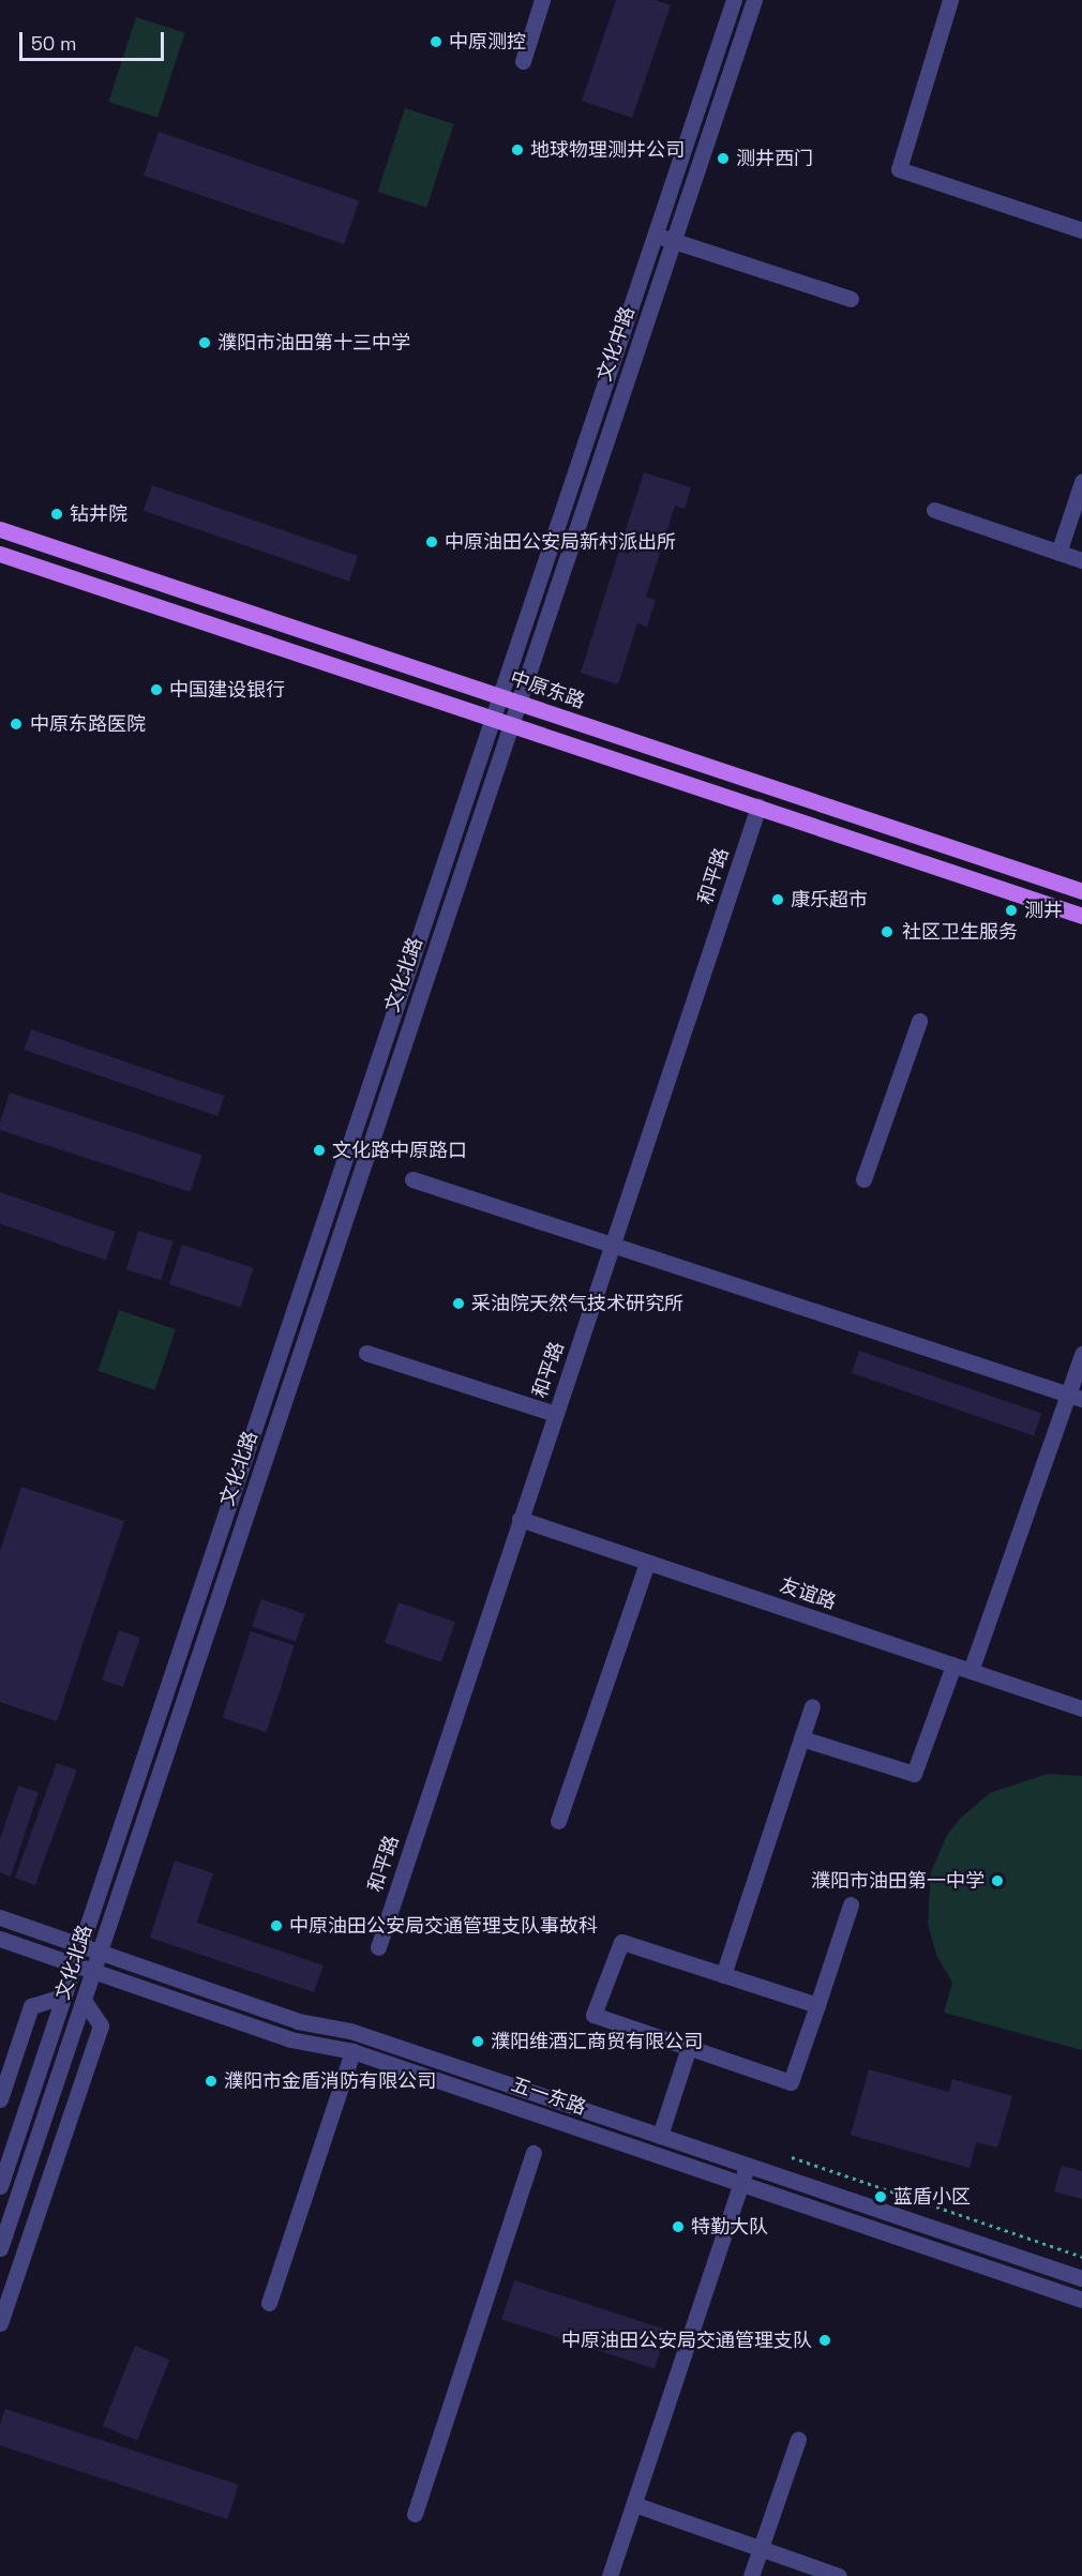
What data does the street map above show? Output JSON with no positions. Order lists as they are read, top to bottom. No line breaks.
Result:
{"streets":{"main road":["中原东路"],"street":["文化中路","和平路","文化北路","友谊路","五一东路"]},"crossings":[["文化中路","中原东路"],["文化中路","文化北路"],["中原东路","文化北路"],["和平路","友谊路"],["文化北路","五一东路"]],"places":["中原测控","地球物理测井公司","测井西门","濮阳市油田第十三中学","钻井院","中原油田公安局新村派出所","中国建设银行","中原东路医院","康乐超市","测井","社区卫生服务","文化路中原路口","采油院天然气技术研究所","濮阳市油田第一中学","中原油田公安局交通管理支队事故科","濮阳维酒汇商贸有限公司","濮阳市金盾消防有限公司","蓝盾小区","特勤大队","中原油田公安局交通管理支队"],"scale_bar":"50 m"}
